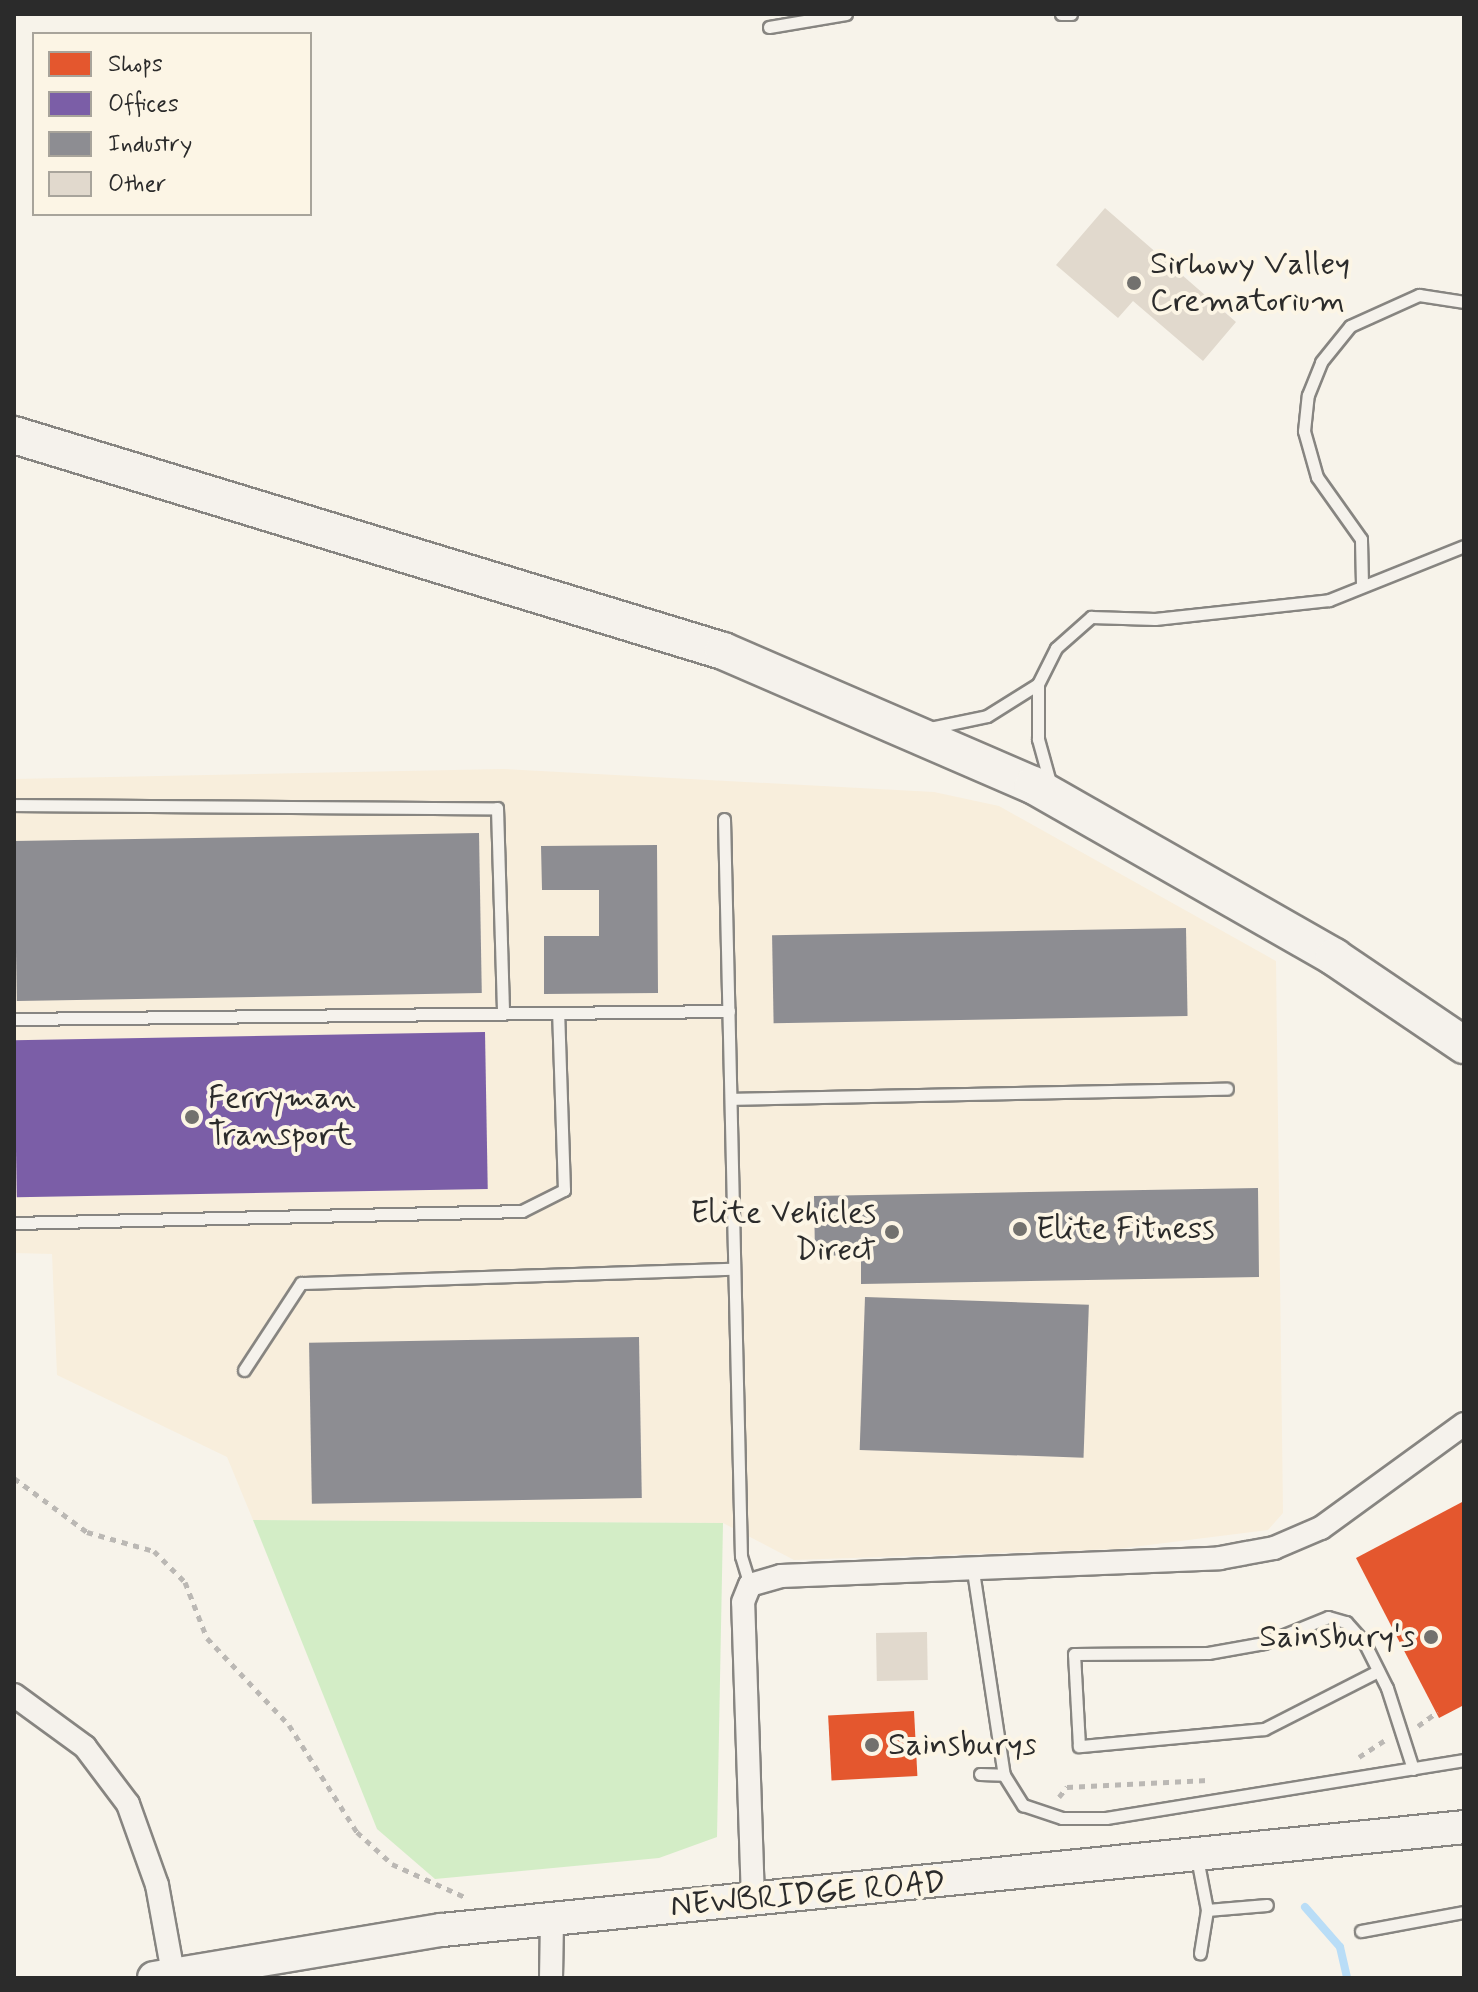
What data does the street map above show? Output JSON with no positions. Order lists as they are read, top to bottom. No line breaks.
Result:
{"streets":{"main road":["NEWBRIDGE ROAD"]},"places":["Sirhowy Valley Crematorium","Ferryman Transport","Elite Fitness","Elite Vehicles Direct","Sainsbury's","Sainsburys"],"legend":["Shops","Offices","Industry","Other"]}
